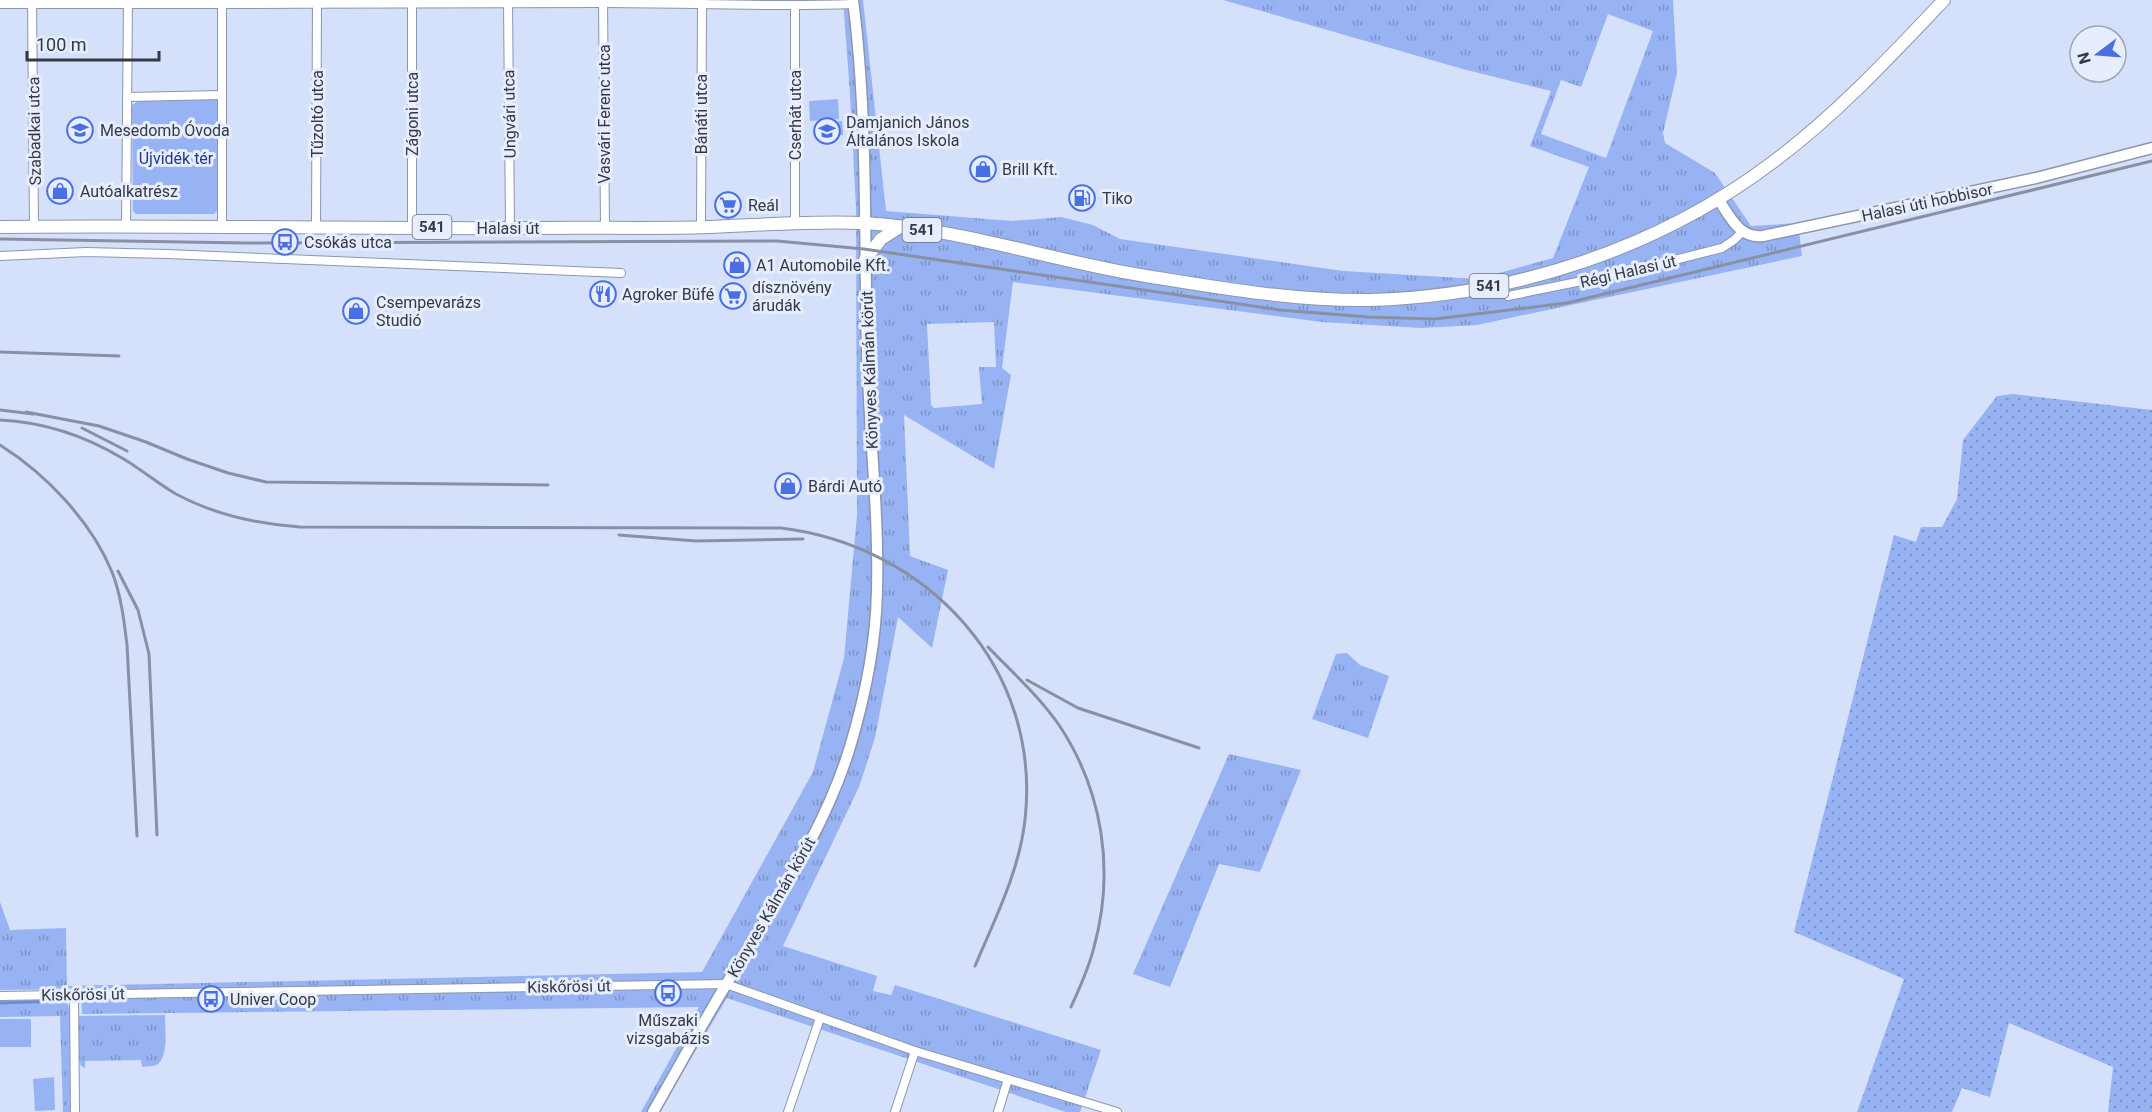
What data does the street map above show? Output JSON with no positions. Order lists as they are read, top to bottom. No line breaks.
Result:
{"streets":{"main road":["541","Halasi út"],"street":["Tűzoltó utca","Zágoni utca","Ungvári utca","Vasvári Ferenc utca","Bánáti utca","Cserhát utca","Szabadkai utca","Halasi úti hobbisor","Régi Halasi út","Könyves Kálmán körút","Kiskőrösi út"]},"crossings":[["Tűzoltó utca","Halasi út"],["Zágoni utca","Halasi út"],["Ungvári utca","Halasi út"],["Vasvári Ferenc utca","Halasi út"],["Bánáti utca","Halasi út"],["Cserhát utca","Halasi út"],["Szabadkai utca","Halasi út"],["Halasi úti hobbisor","Régi Halasi út"],["541","Halasi út"],["Halasi út","Könyves Kálmán körút"],["Könyves Kálmán körút","Kiskőrösi út"]],"parks":["Újvidék tér"],"places":{"school or university":["Mesedomb Óvoda","Damjanich János Általános Iskola"],"shop":["Brill Kft.","Autóalkatrész","A1 Automobile Kft.","Csempevarázs Studió","Bárdi Autó"],"fuel station":["Tiko"],"supermarket":["Reál","dísznövény árudák"],"bus stop":["Csókás utca","Műszaki vizsgabázis","Univer Coop"],"restaurant":["Agroker Büfé"]},"scale_bar":"100 m","north":"left"}
